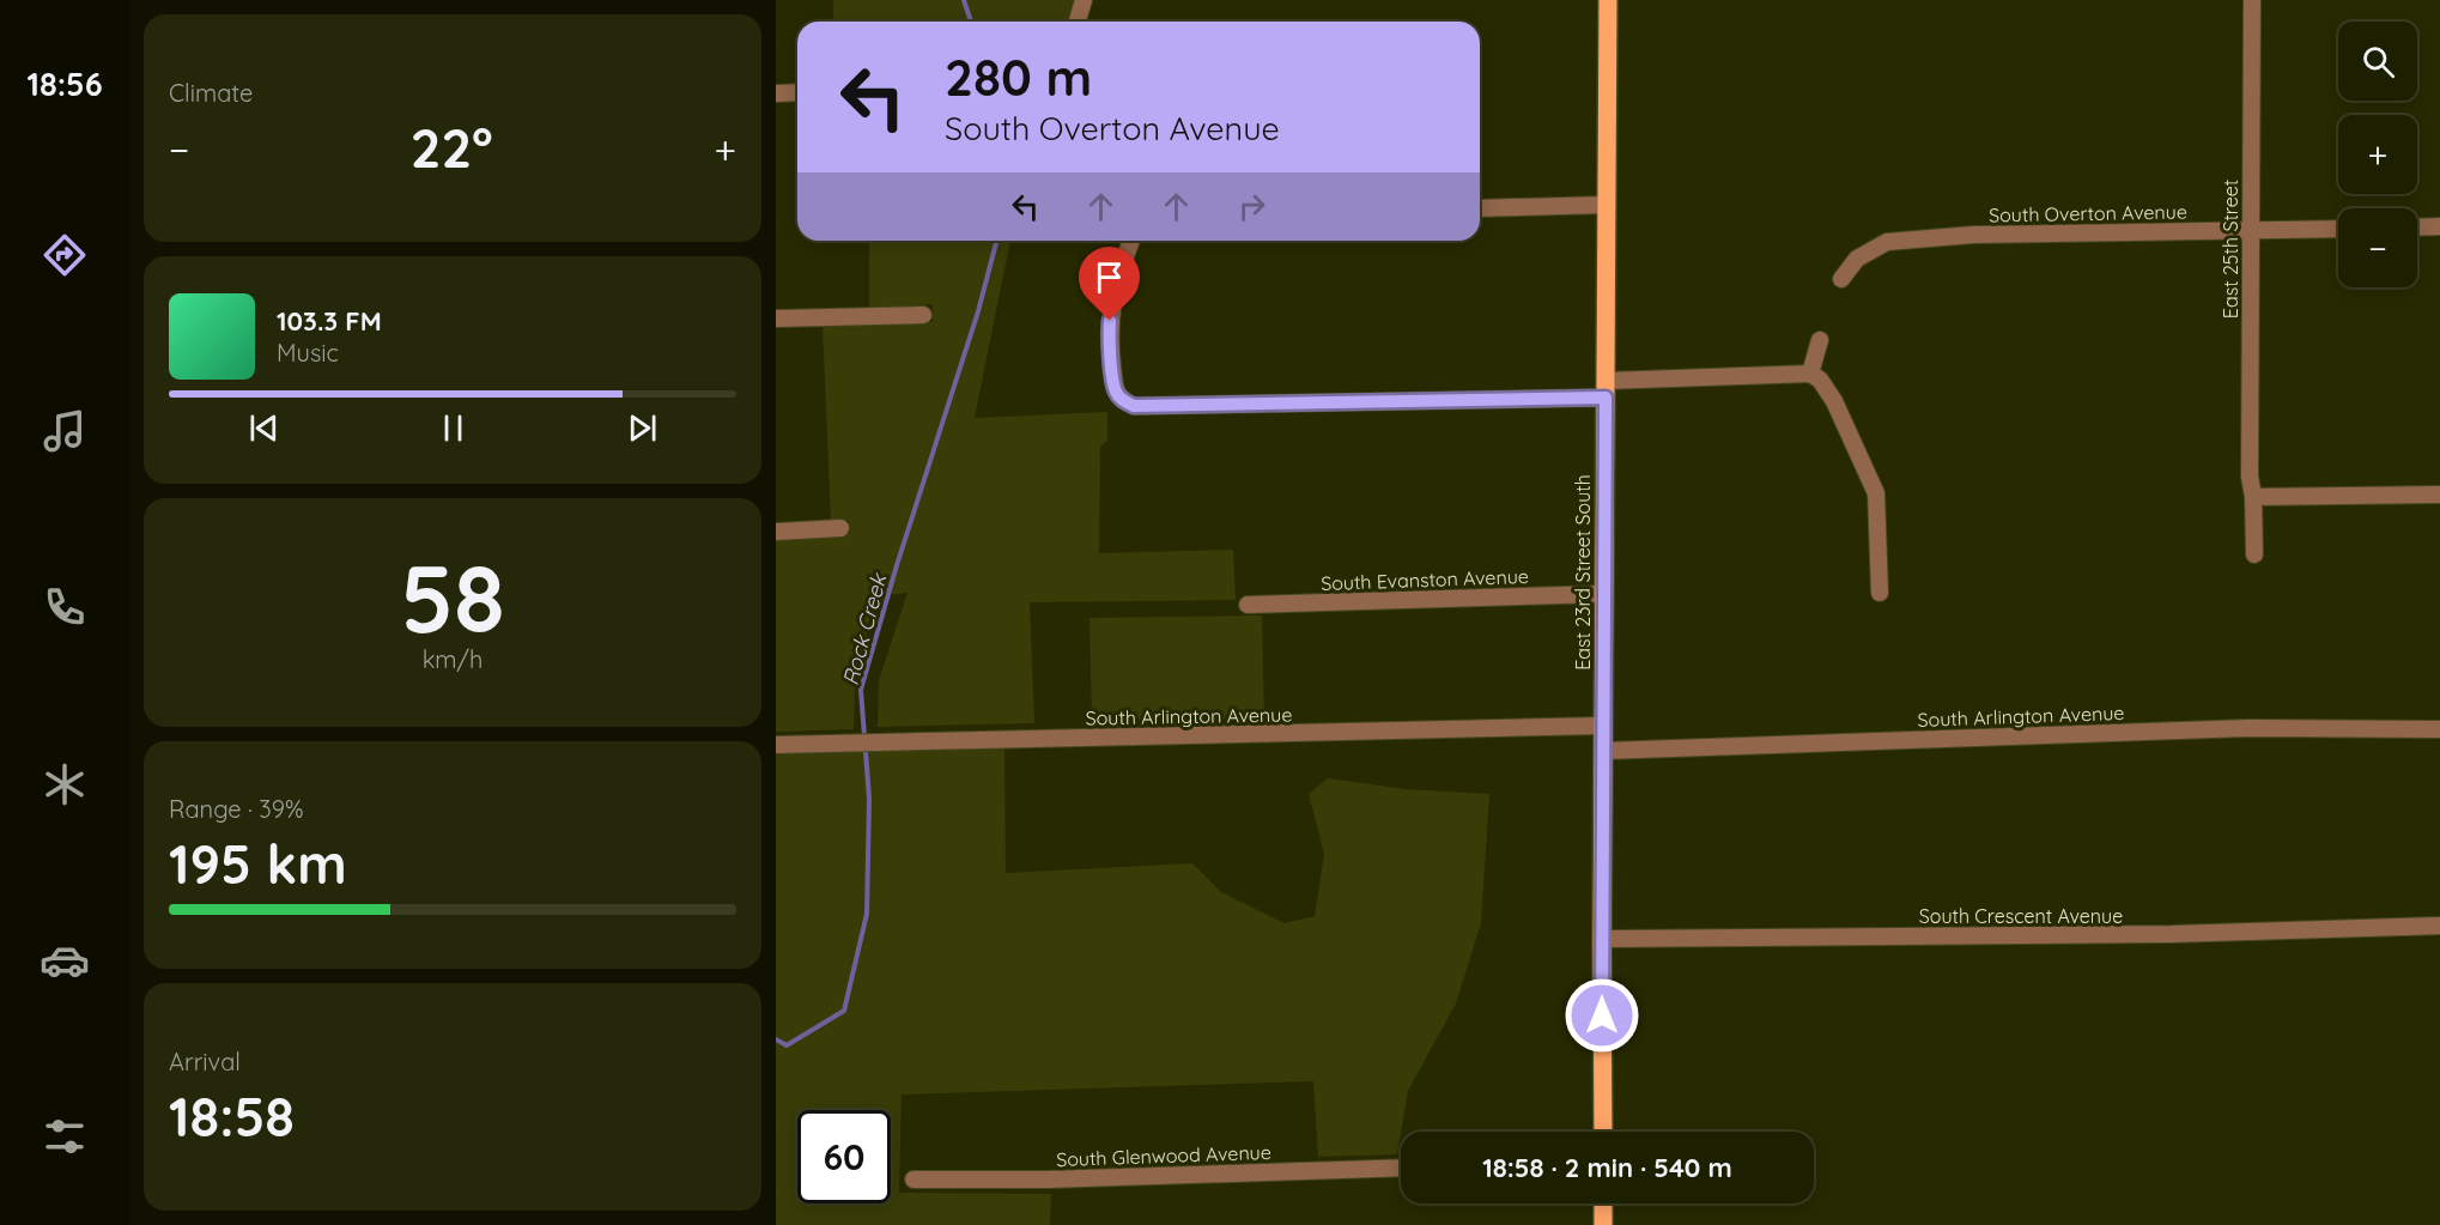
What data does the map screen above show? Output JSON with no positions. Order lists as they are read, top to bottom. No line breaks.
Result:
{"streets":{"main road":["East 23rd Street South"],"street":["South Overton Avenue","East 25th Street","South Evanston Avenue","South Arlington Avenue","South Crescent Avenue","South Glenwood Avenue"]},"crossings":[["South Overton Avenue","East 25th Street"],["East 23rd Street South","South Evanston Avenue"],["East 23rd Street South","South Arlington Avenue"],["East 23rd Street South","South Crescent Avenue"]],"water":["Rock Creek"],"page":{"tabs":"18:56","tile":["Climate",["58","km/h"],["Range · 39%","195 km"],["Arrival","18:58"]],"map_buttons":["+","−"],"turn":["280 m","South Overton Avenue"],"heat":["−","22°","+"],"song":["103.3 FM","Music"],"limit":"60","trip":"18:58 · 2 min · 540 m"}}
